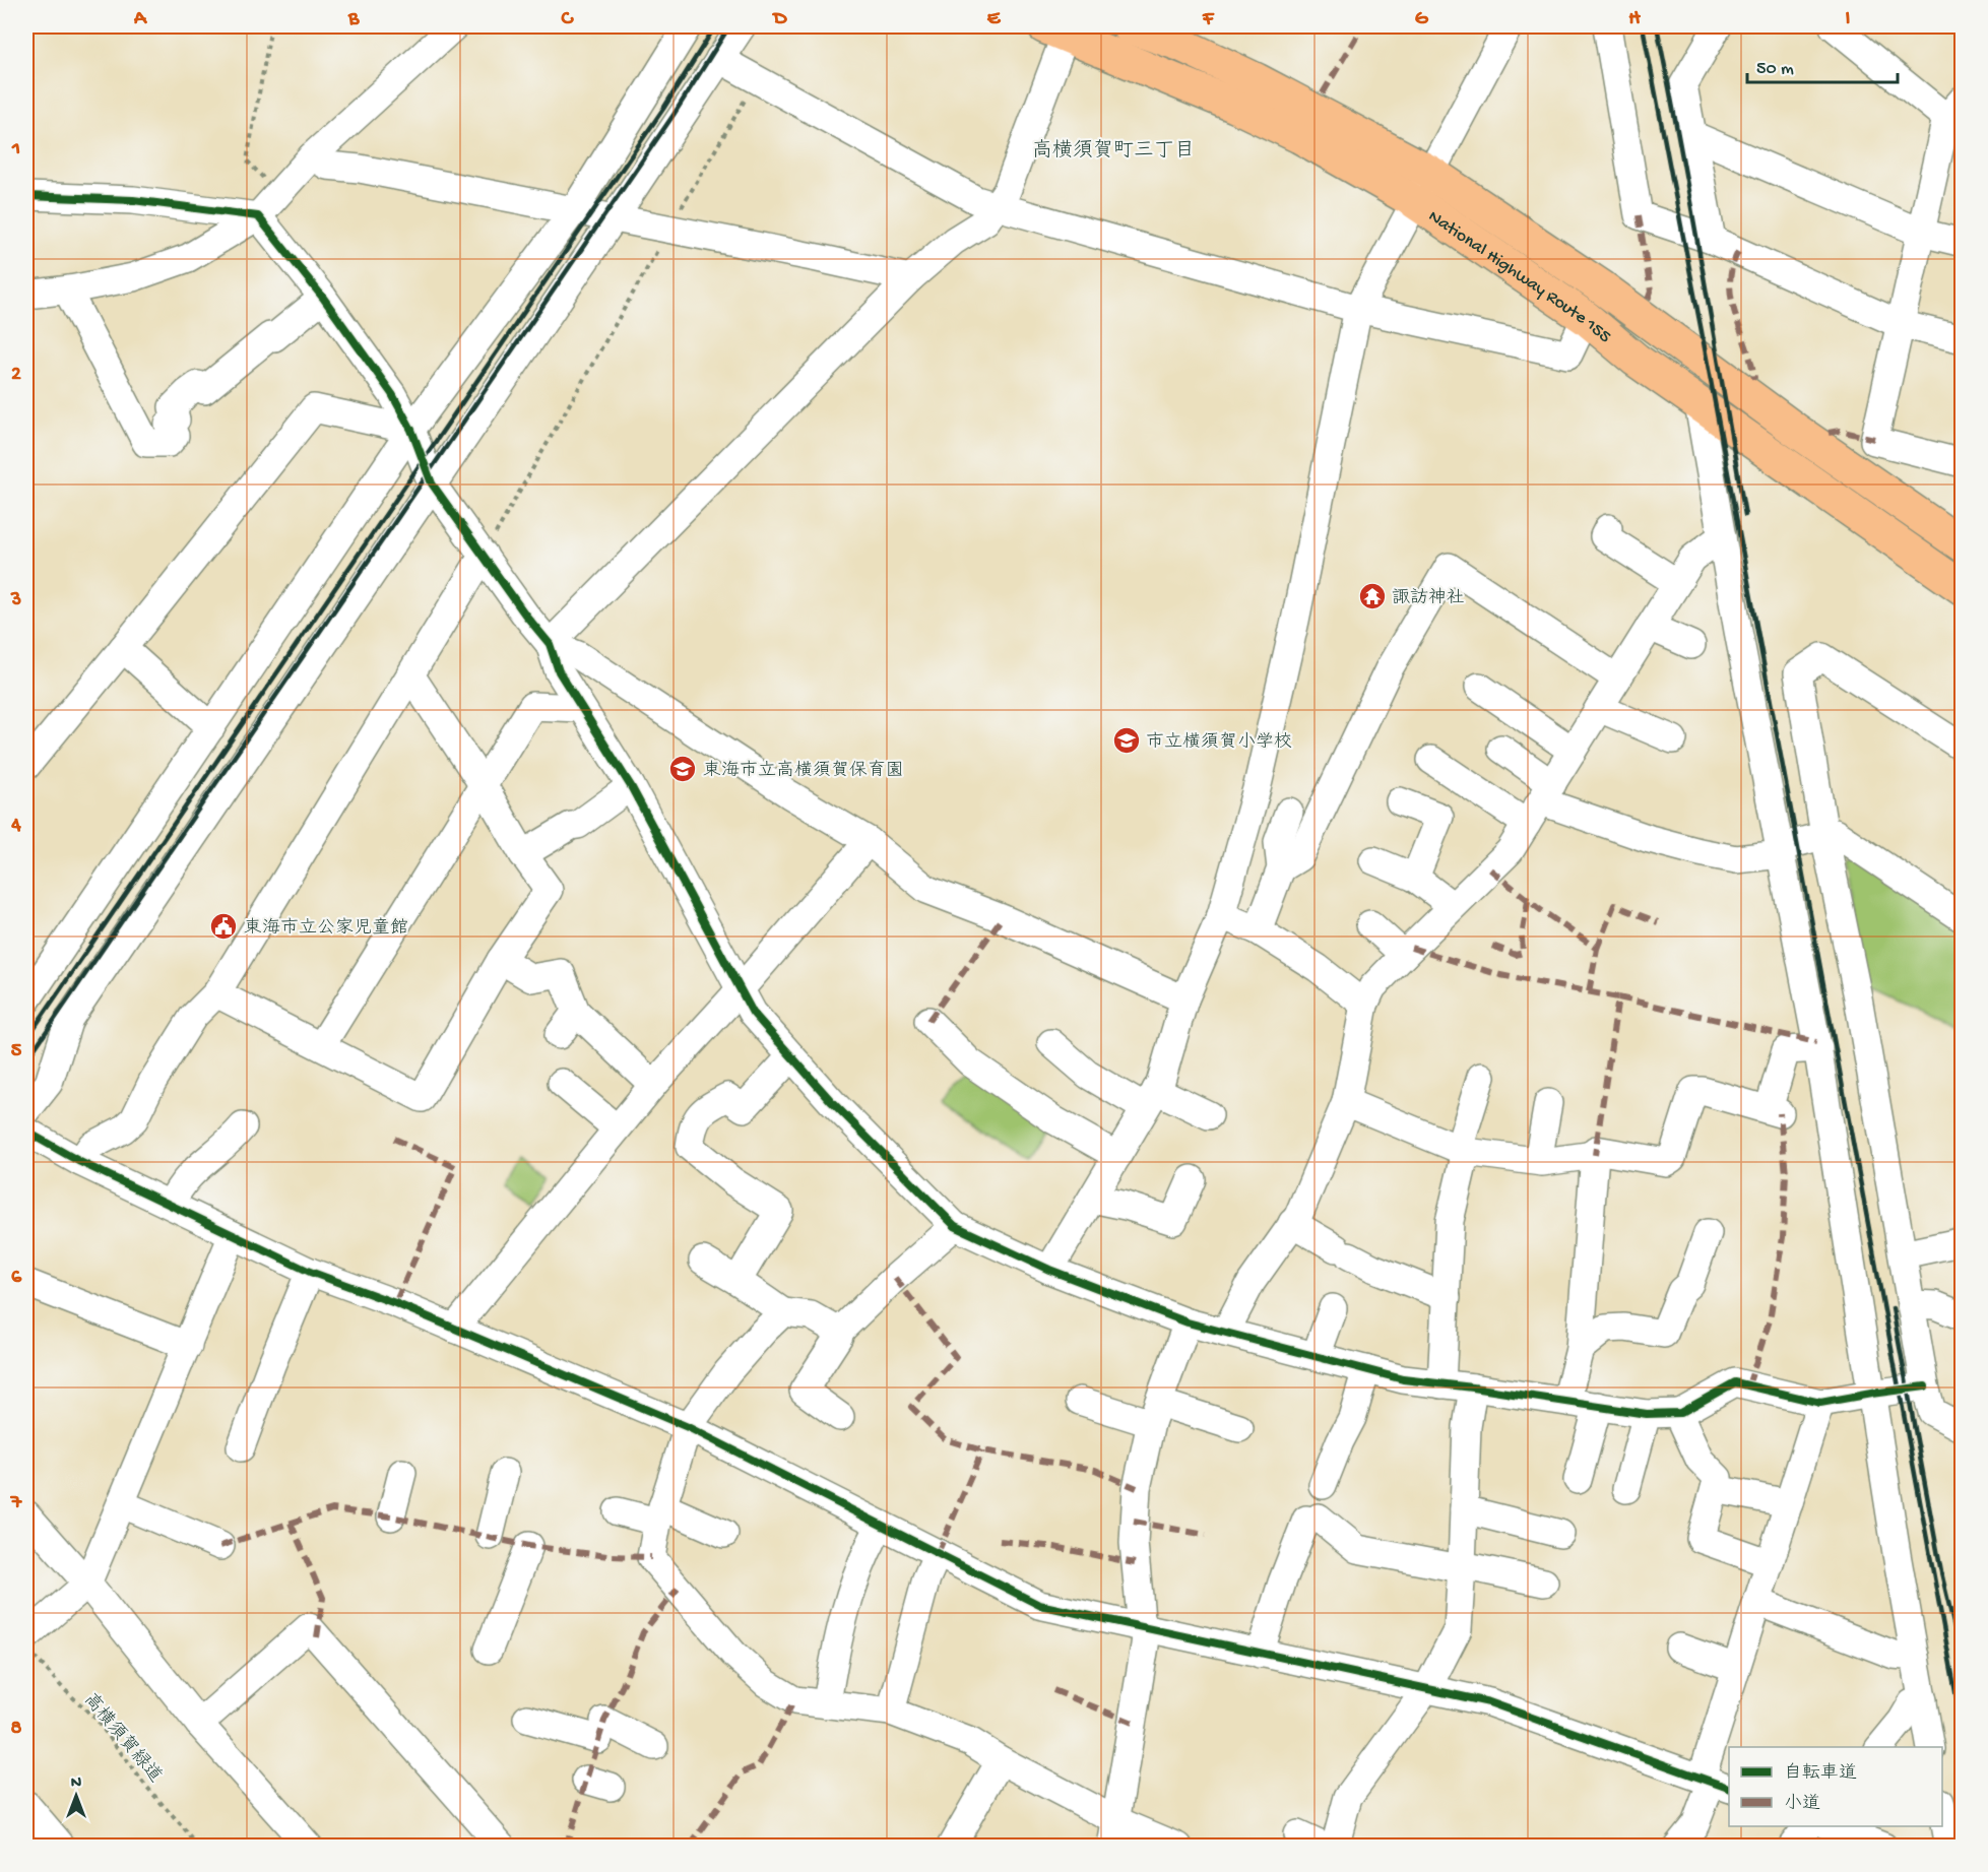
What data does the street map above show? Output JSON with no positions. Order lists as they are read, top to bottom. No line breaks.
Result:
{"streets":{"highway":["National Highway Route 155"],"path":["高横須賀緑道"]},"districts":["高横須賀町三丁目"],"places":{"temple":["諏訪神社"],"school or university":["市立横須賀小学校","東海市立高横須賀保育園"],"public building":["東海市立公家児童館"]},"legend":["自転車道","小道"],"scale_bar":"50 m","north":"top","grid":{"columns":["A","B","C","D","E","F","G","H","I"],"rows":["1","2","3","4","5","6","7","8"]}}
